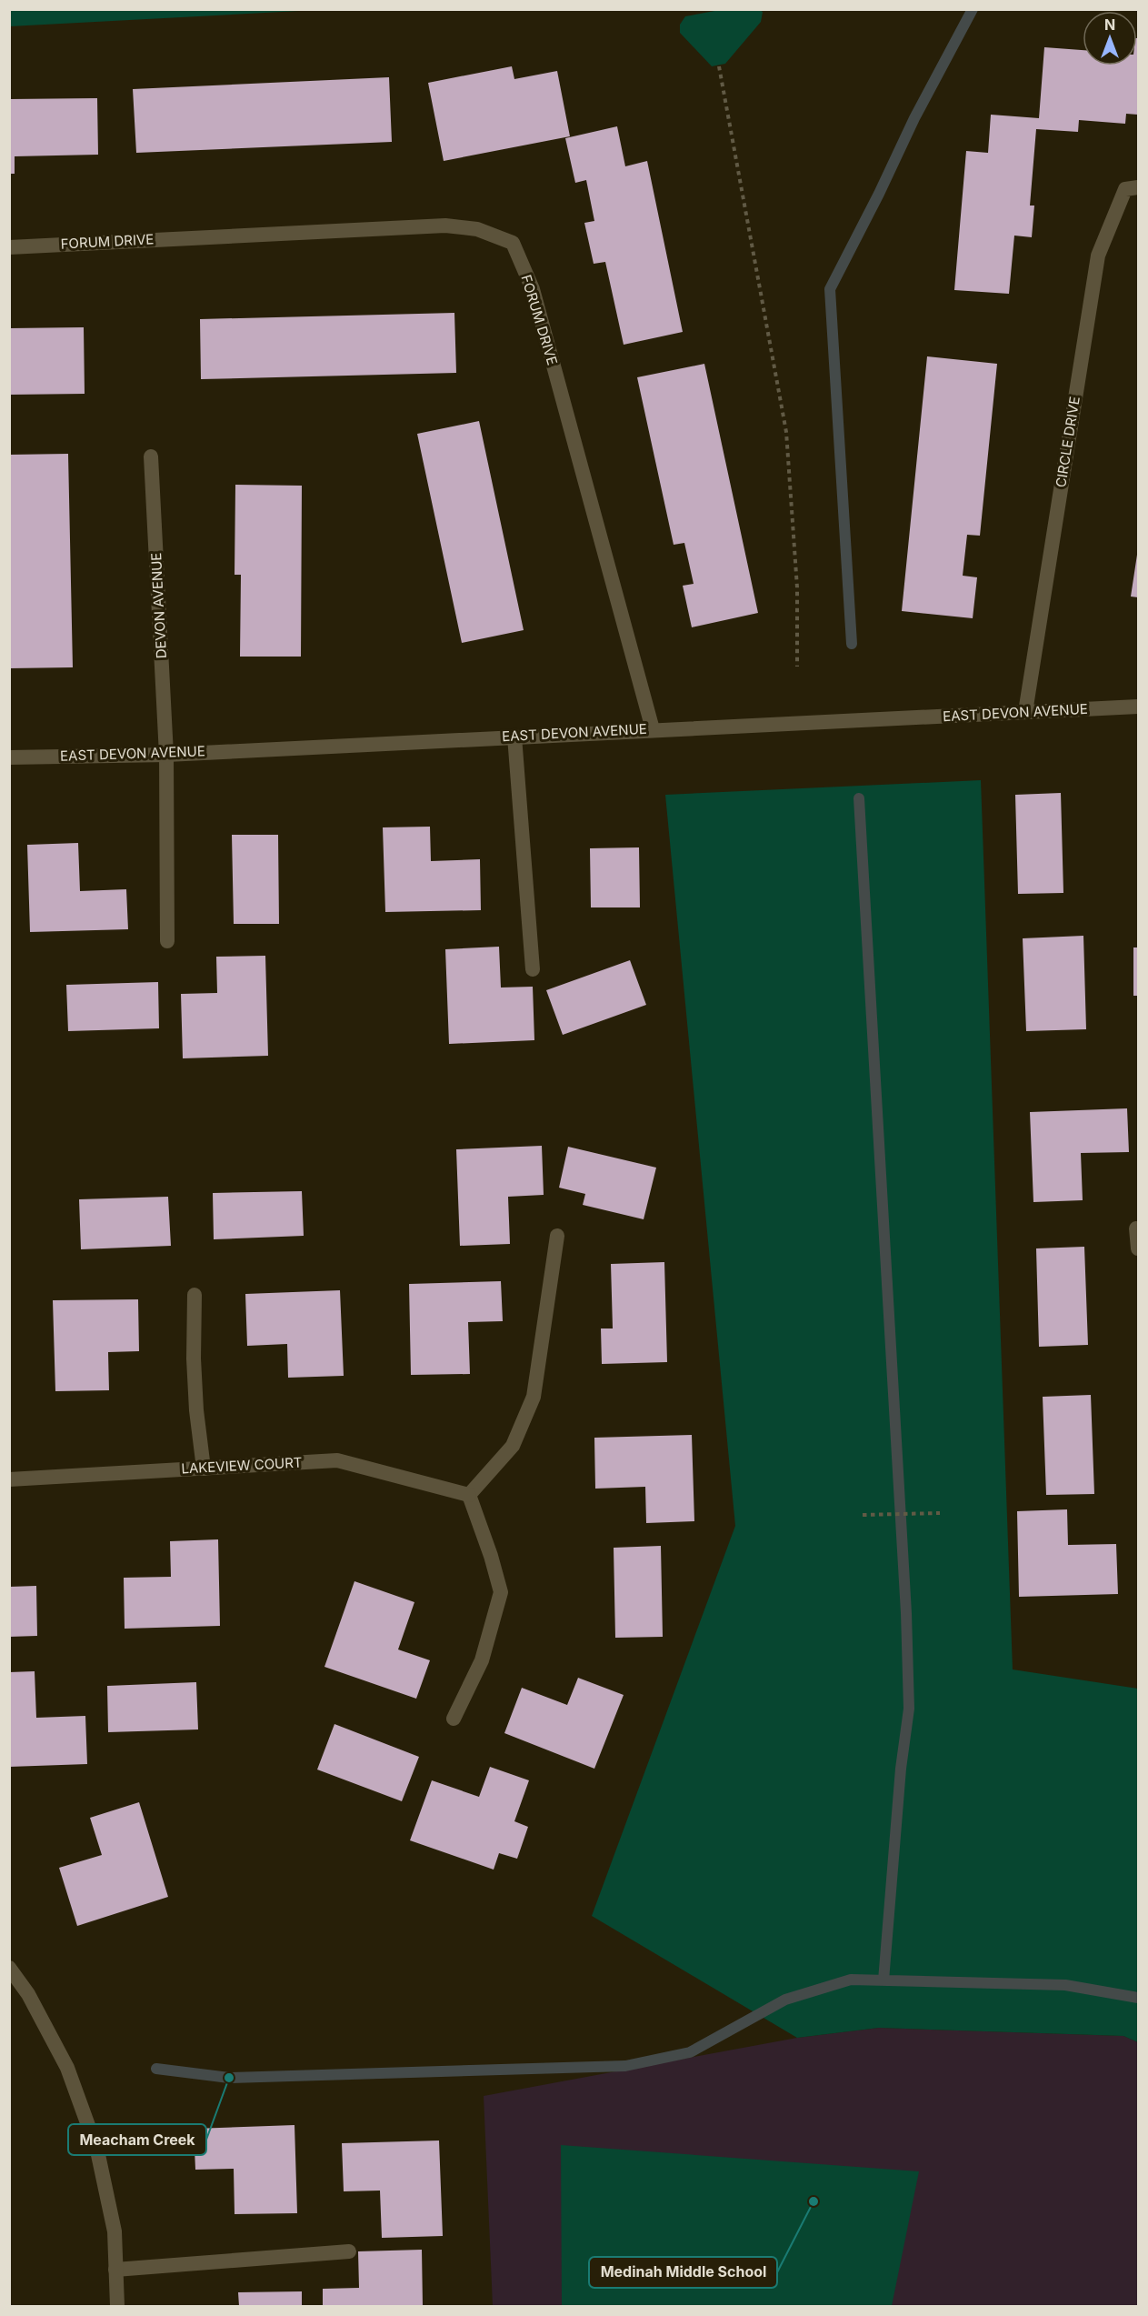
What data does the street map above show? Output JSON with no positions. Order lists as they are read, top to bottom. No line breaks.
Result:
{"streets":{"street":["FORUM DRIVE","CIRCLE DRIVE","DEVON AVENUE","EAST DEVON AVENUE","LAKEVIEW COURT"]},"crossings":[["FORUM DRIVE","EAST DEVON AVENUE"],["CIRCLE DRIVE","EAST DEVON AVENUE"],["DEVON AVENUE","EAST DEVON AVENUE"]],"places":["Meacham Creek","Medinah Middle School"],"north":"top"}
